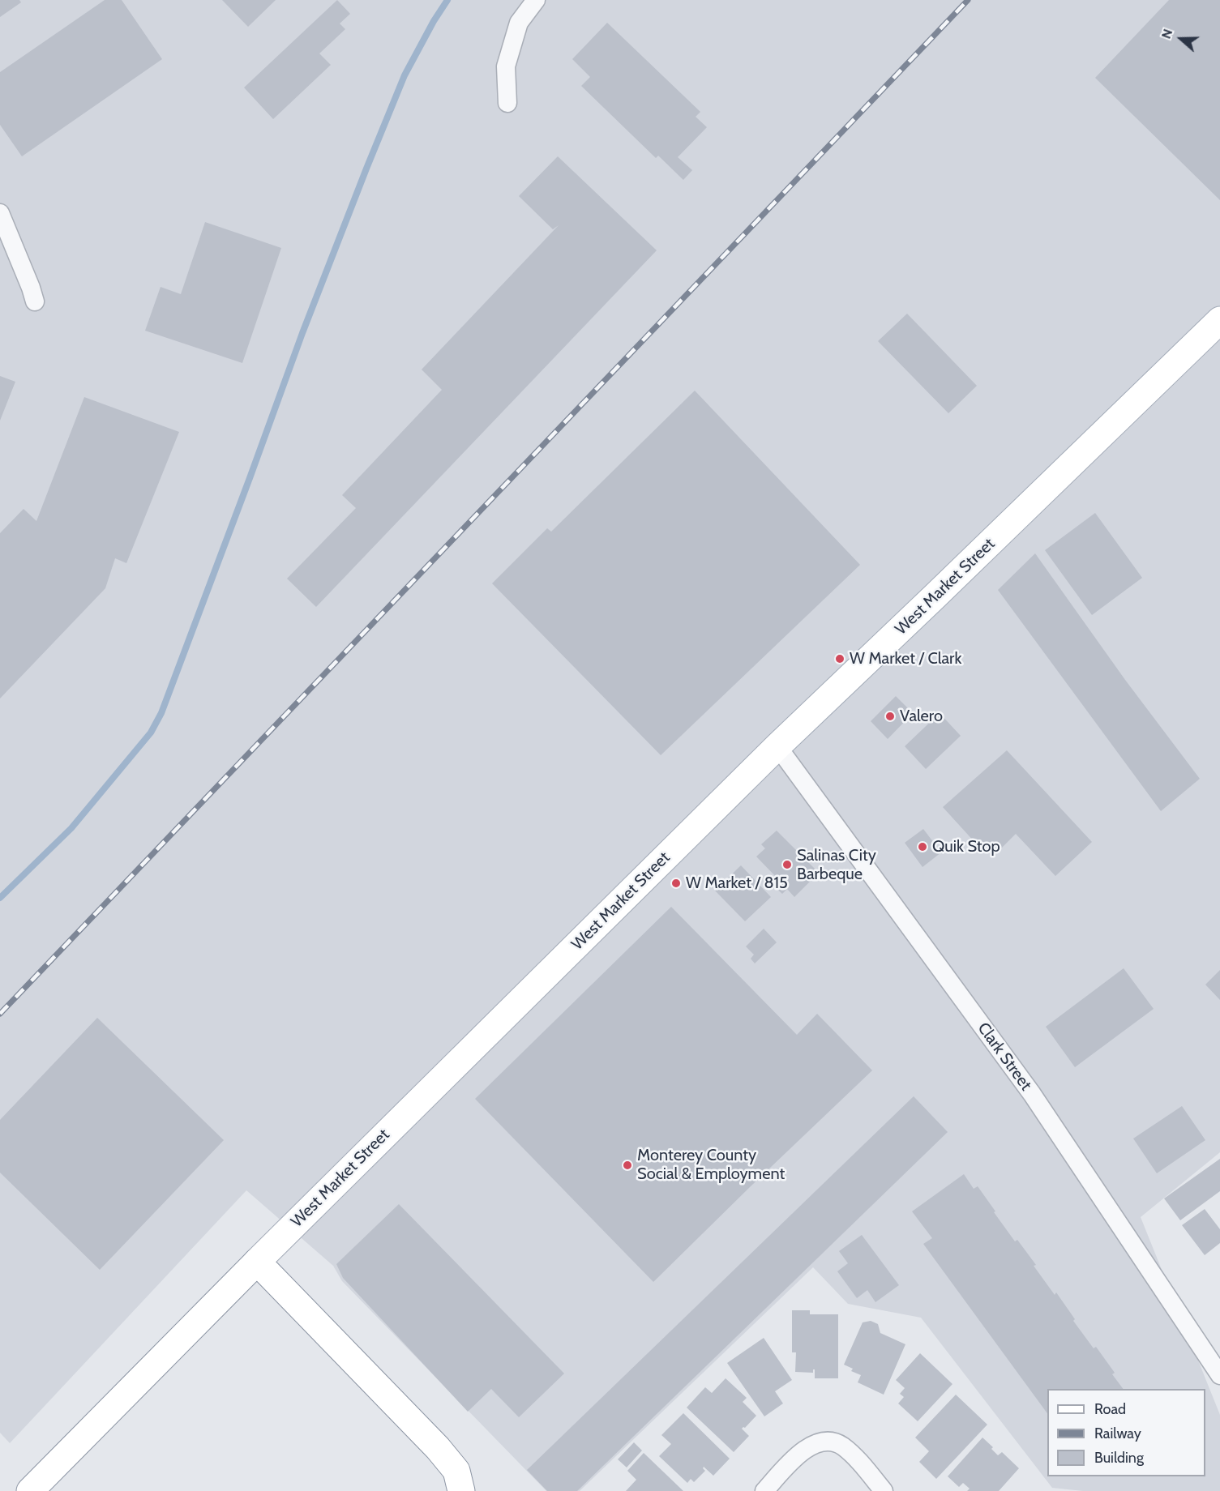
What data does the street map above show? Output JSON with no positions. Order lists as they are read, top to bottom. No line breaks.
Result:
{"streets":{"main road":["West Market Street"],"street":["Clark Street"]},"crossings":[["West Market Street","Clark Street"]],"places":["W Market / Clark","Valero","Quik Stop","Salinas City Barbeque","W Market / 815","Monterey County Social & Employment"],"legend":["Road","Railway","Building"],"north":"left"}
